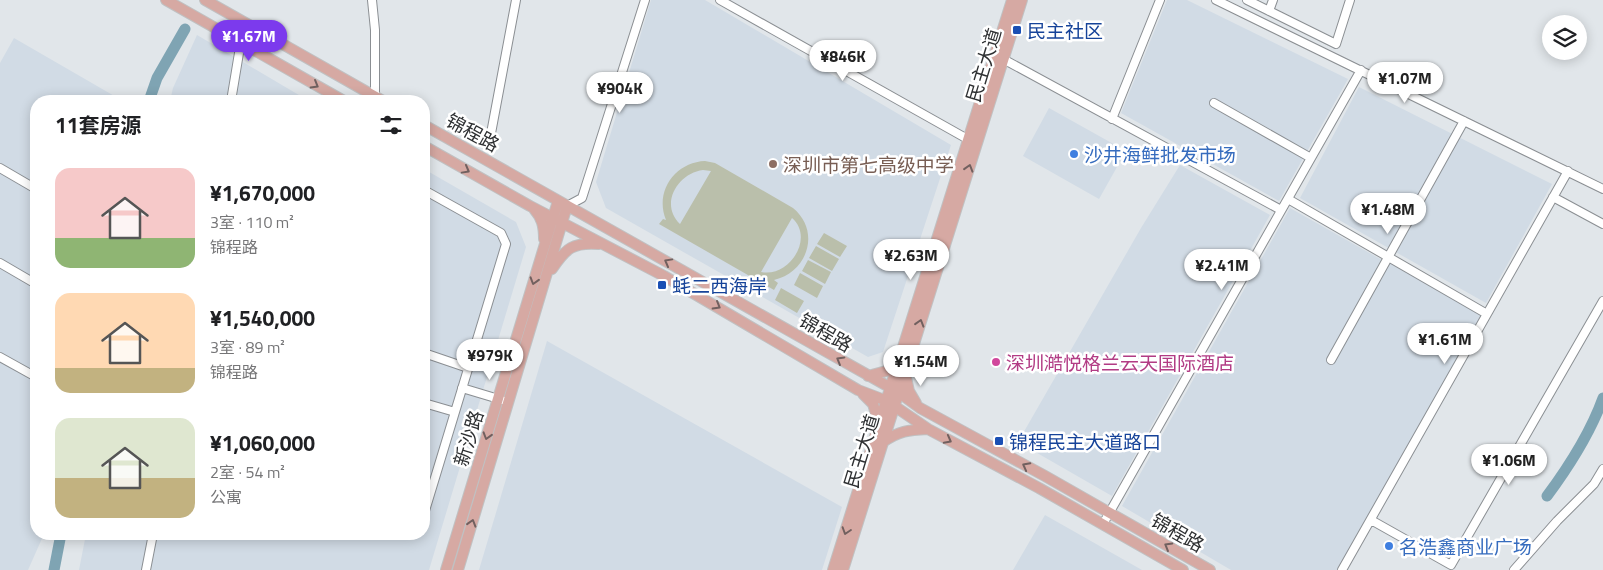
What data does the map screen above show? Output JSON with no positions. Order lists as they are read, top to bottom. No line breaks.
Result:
{"streets":{"main road":["民主大道","锦程路","新沙路"]},"crossings":[["民主大道","锦程路"],["锦程路","新沙路"]],"places":{"transit":["民主社区","蚝二西海岸","锦程民主大道路口"],"other":["沙井海鲜批发市场","深圳市第七高级中学","深圳澔悦格兰云天国际酒店","名浩鑫商业广场"]},"page":{"price":["¥1.67M","¥846K","¥1.07M","¥904K","¥1.48M","¥2.63M","¥2.41M","¥1.61M","¥979K","¥1.54M","¥1.06M"],"heading":"11套房源","list":[{"name":"¥1,670,000","note":"3室 · 110 m² · 锦程路"},{"name":"¥1,540,000","note":"3室 · 89 m² · 锦程路"},{"name":"¥1,060,000","note":"2室 · 54 m² · 公寓"}]}}
